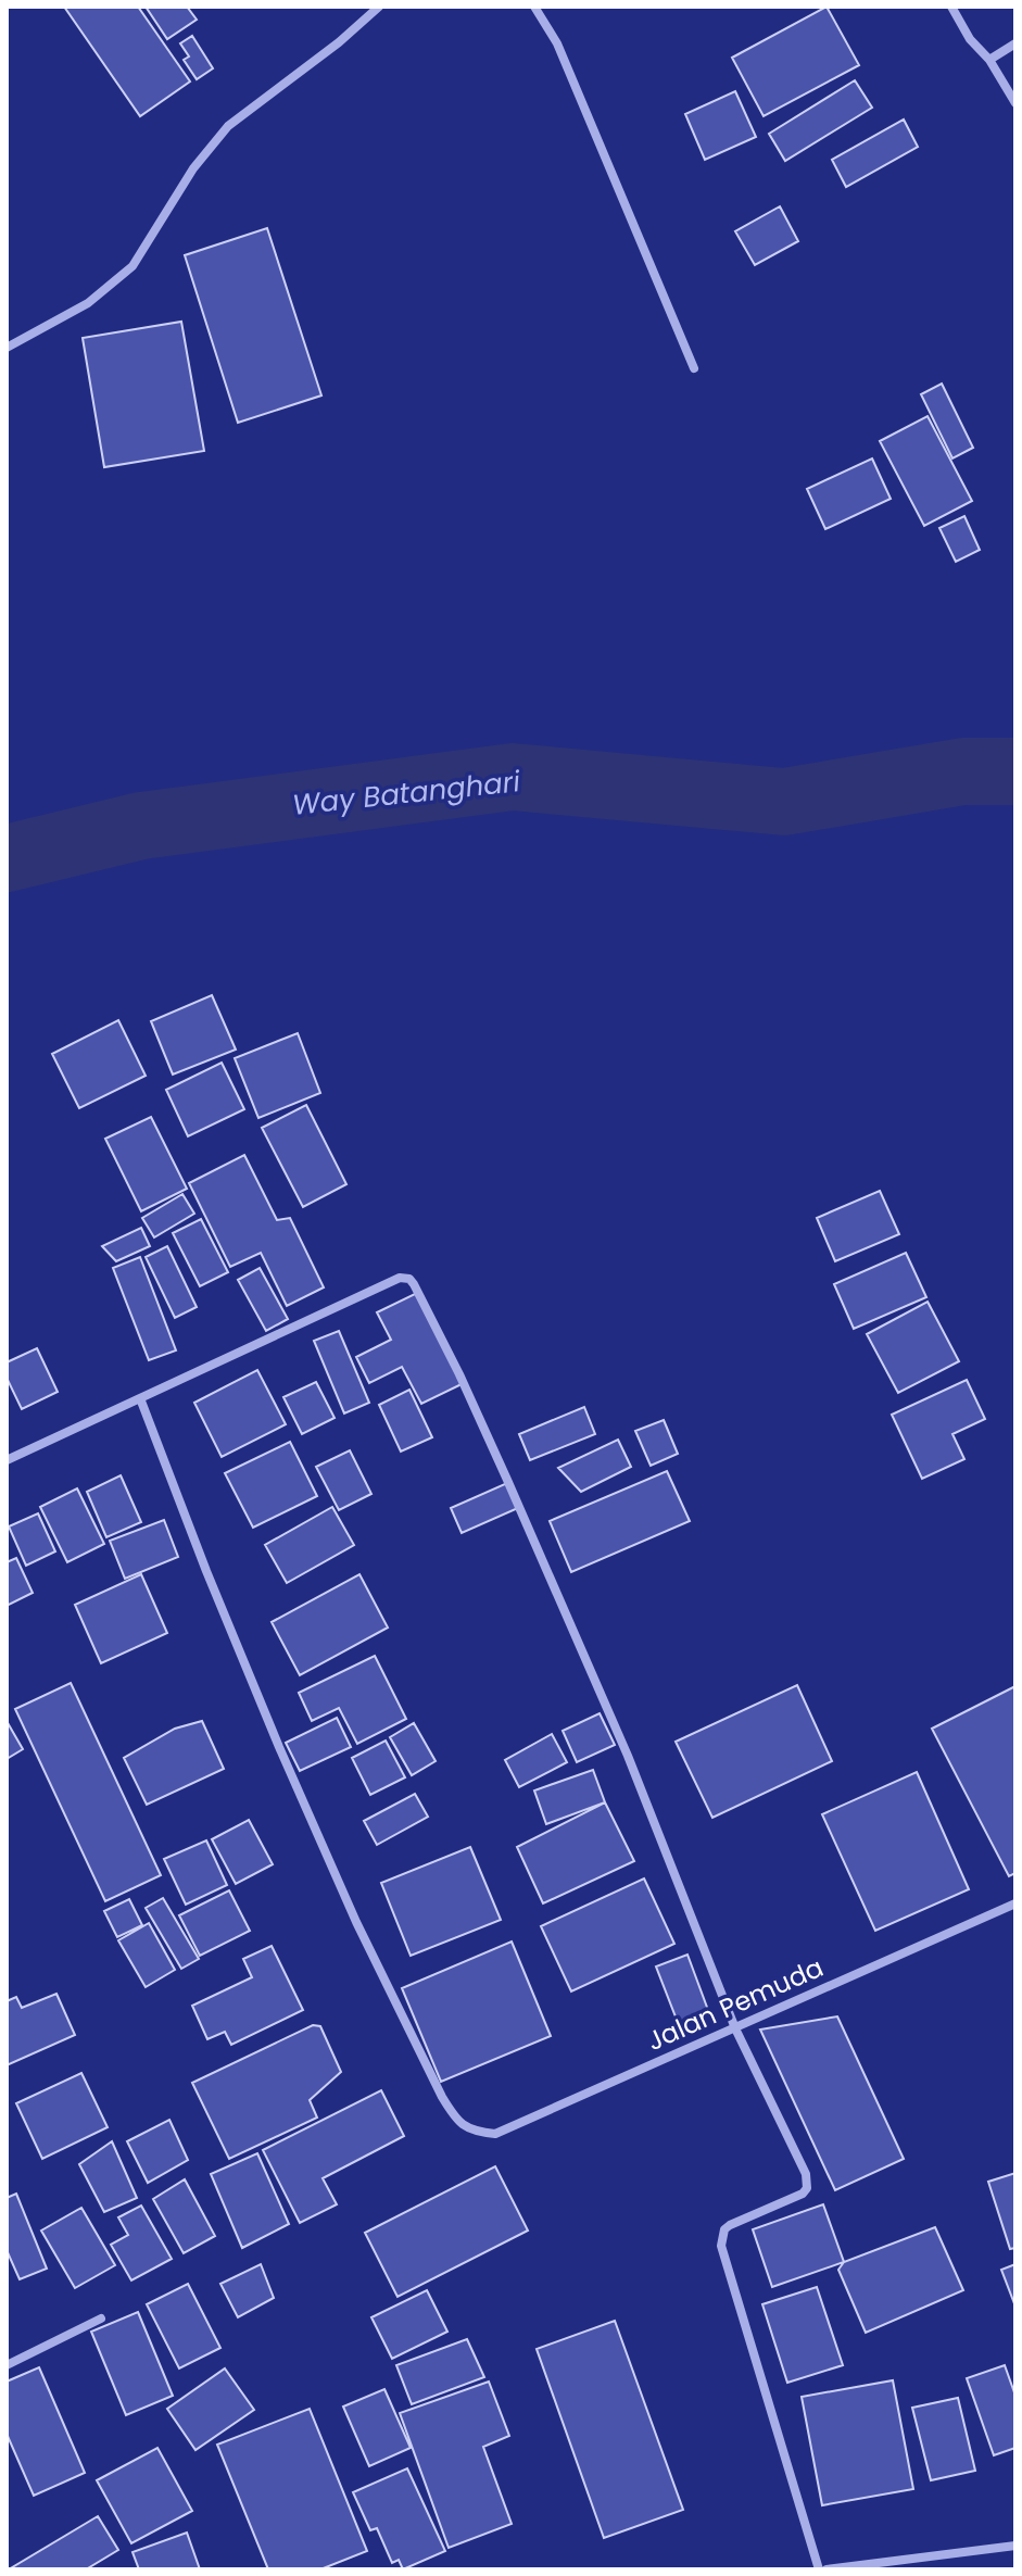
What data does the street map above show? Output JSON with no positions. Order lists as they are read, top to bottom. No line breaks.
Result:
{"streets":{"street":["Jalan Pemuda"]},"water":["Way Batanghari"]}
